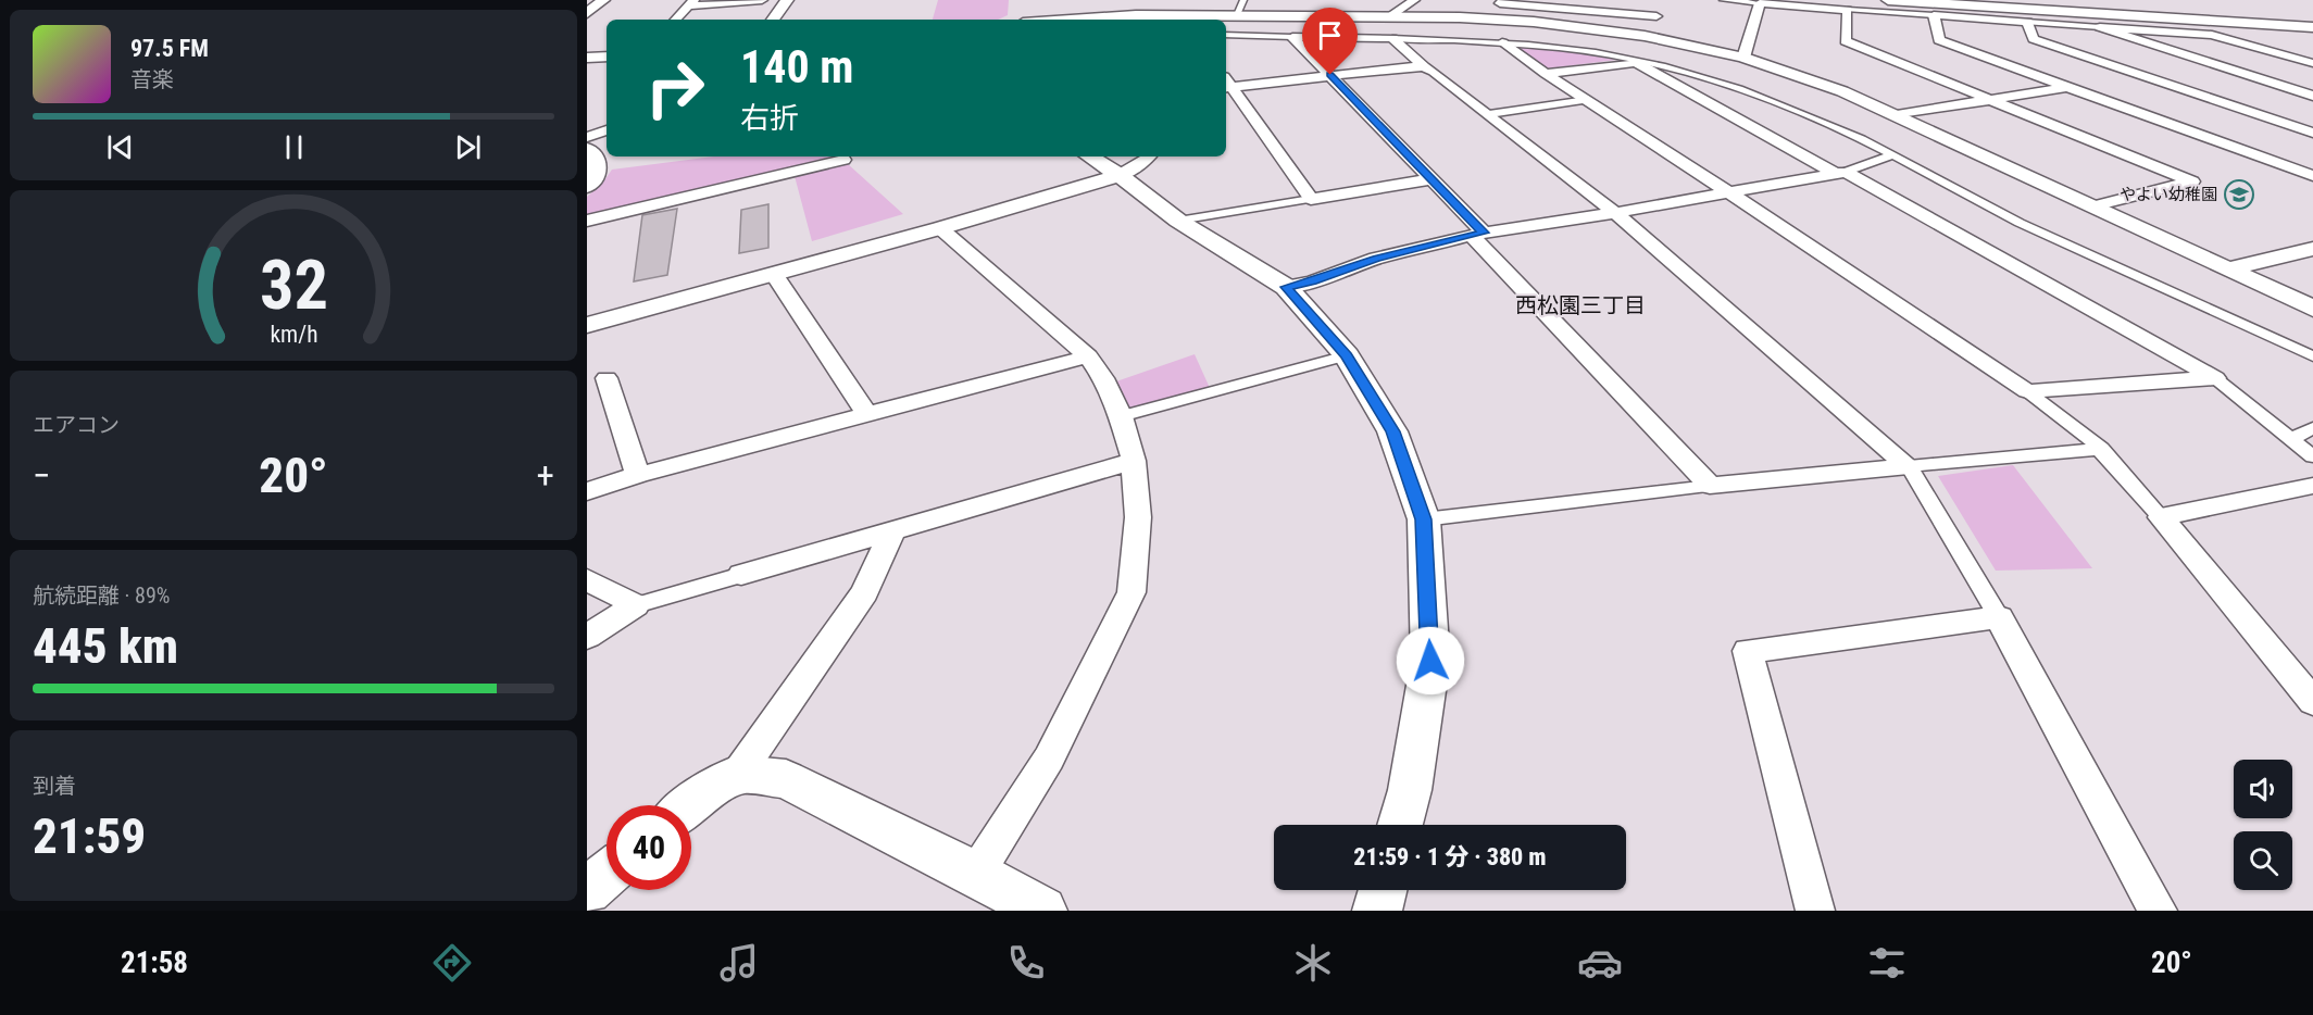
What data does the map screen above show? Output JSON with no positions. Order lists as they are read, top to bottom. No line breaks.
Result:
{"districts":["西松園三丁目"],"places":{"school or university":["やよい幼稚園"]},"page":{"turn":["140 m","右折"],"song":["97.5 FM","音楽"],"tile":["エアコン",["航続距離 · 89%","445 km"],["到着","21:59"]],"heat":["−","20°","+"],"limit":"40","trip":"21:59 · 1 分 · 380 m","tabs":["21:58","20°"],"gauge":["32","km/h"]}}
